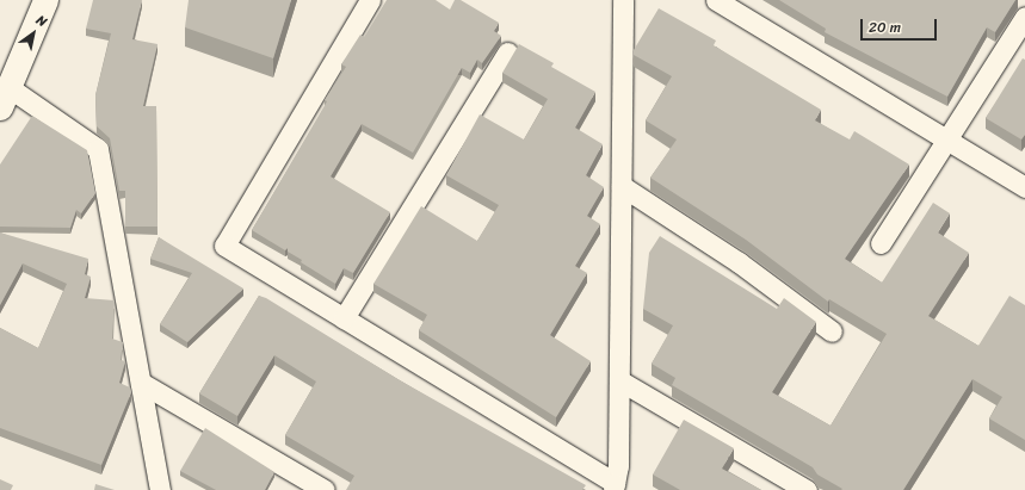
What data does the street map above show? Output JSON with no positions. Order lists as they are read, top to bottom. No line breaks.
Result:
{"scale_bar":"20 m","north":"top right"}
